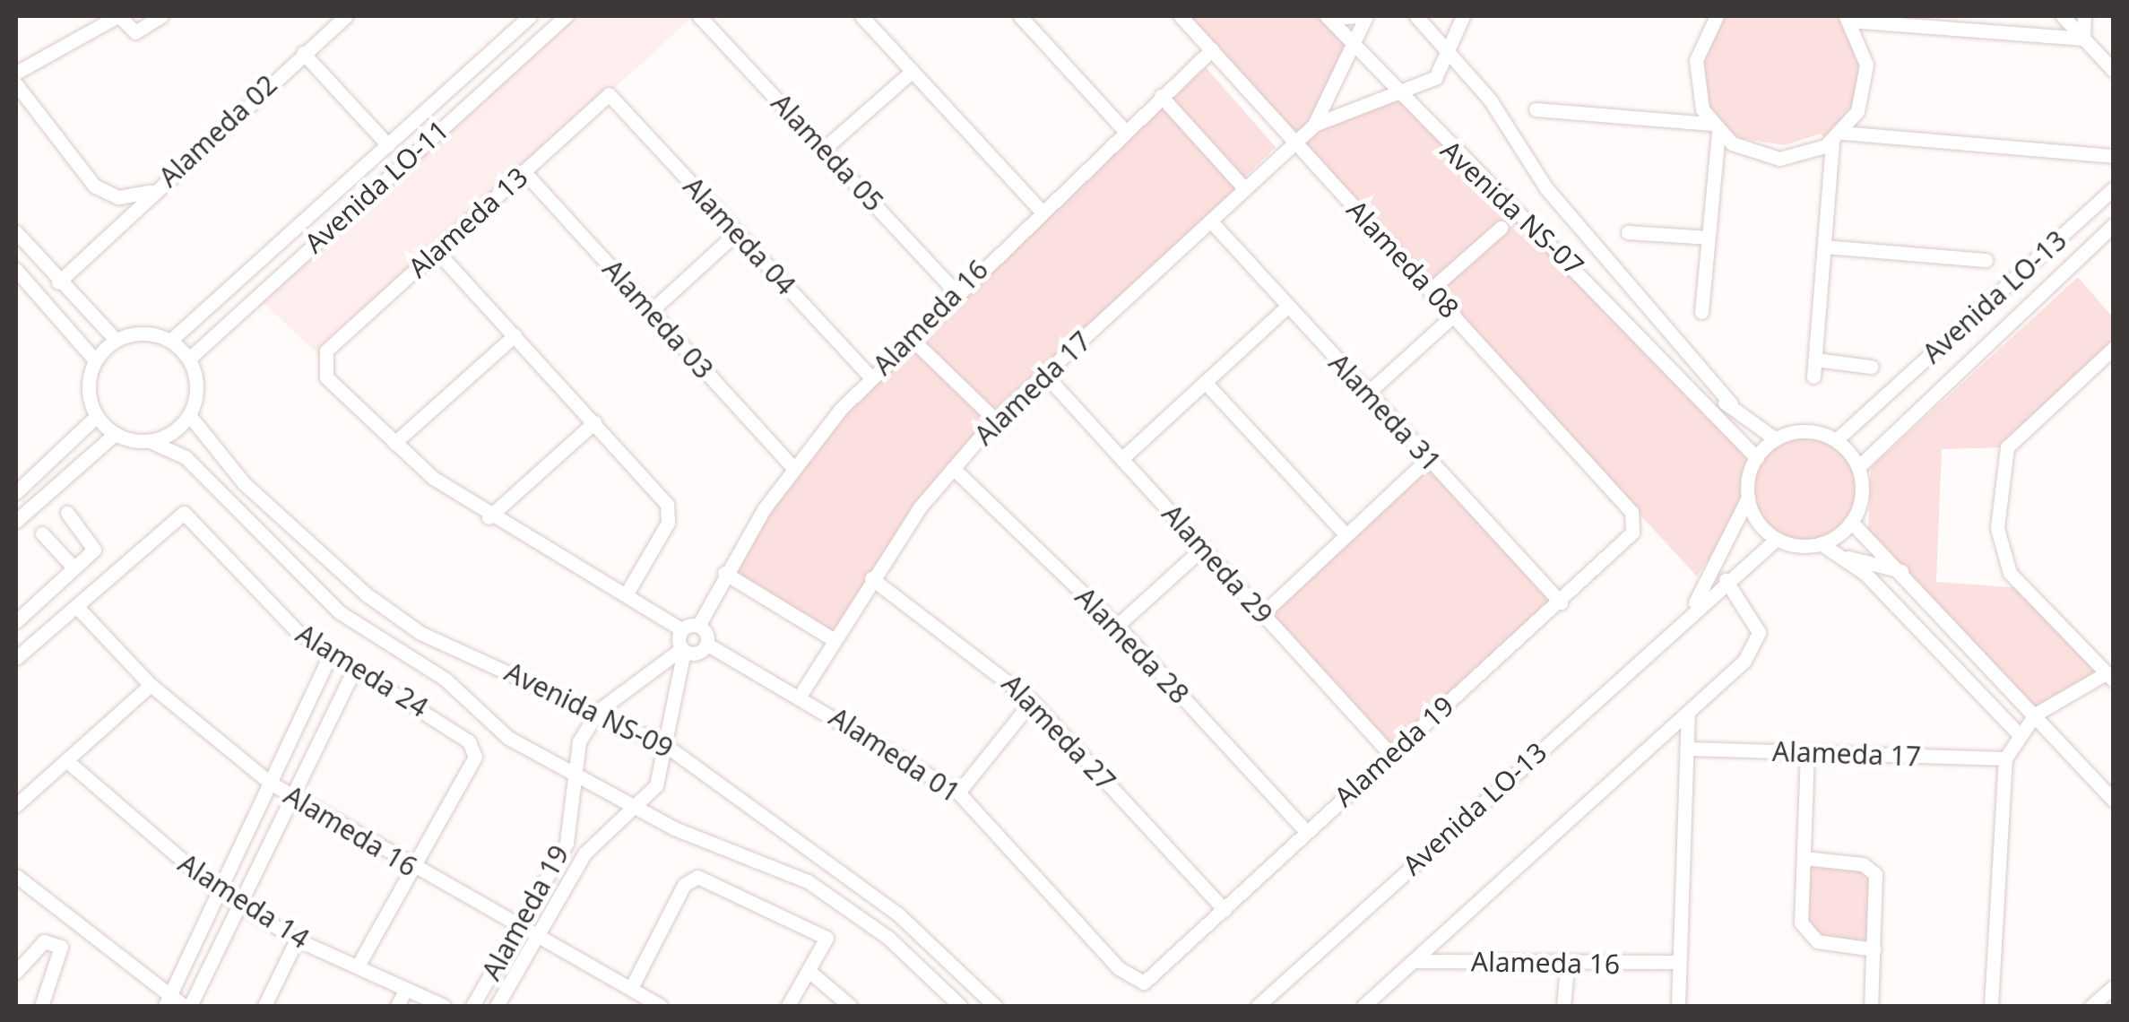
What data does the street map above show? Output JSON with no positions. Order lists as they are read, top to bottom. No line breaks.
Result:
{"streets":{"street":["Alameda 02","Alameda 05","Avenida LO-11","Avenida NS-07","Alameda 13","Alameda 04","Alameda 08","Avenida LO-13","Alameda 16","Alameda 03","Alameda 17","Alameda 31","Alameda 29","Alameda 28","Alameda 24","Avenida NS-09","Alameda 27","Alameda 19","Alameda 01","Alameda 14"]},"crossings":[["Alameda 05","Alameda 16"],["Avenida LO-11","Avenida NS-09"],["Avenida NS-07","Avenida LO-13"],["Alameda 13","Alameda 04"],["Alameda 13","Alameda 03"],["Alameda 04","Alameda 16"],["Alameda 08","Alameda 16"],["Alameda 08","Alameda 17"],["Alameda 08","Alameda 19"],["Alameda 16","Alameda 03"],["Alameda 16","Alameda 24"],["Alameda 16","Alameda 19"],["Alameda 17","Alameda 31"],["Alameda 17","Alameda 29"],["Alameda 17","Alameda 28"],["Alameda 17","Alameda 27"],["Alameda 17","Alameda 01"],["Alameda 31","Alameda 19"],["Alameda 29","Alameda 19"],["Alameda 28","Alameda 19"],["Avenida NS-09","Alameda 19"],["Alameda 27","Alameda 19"],["Alameda 19","Alameda 01"]]}
